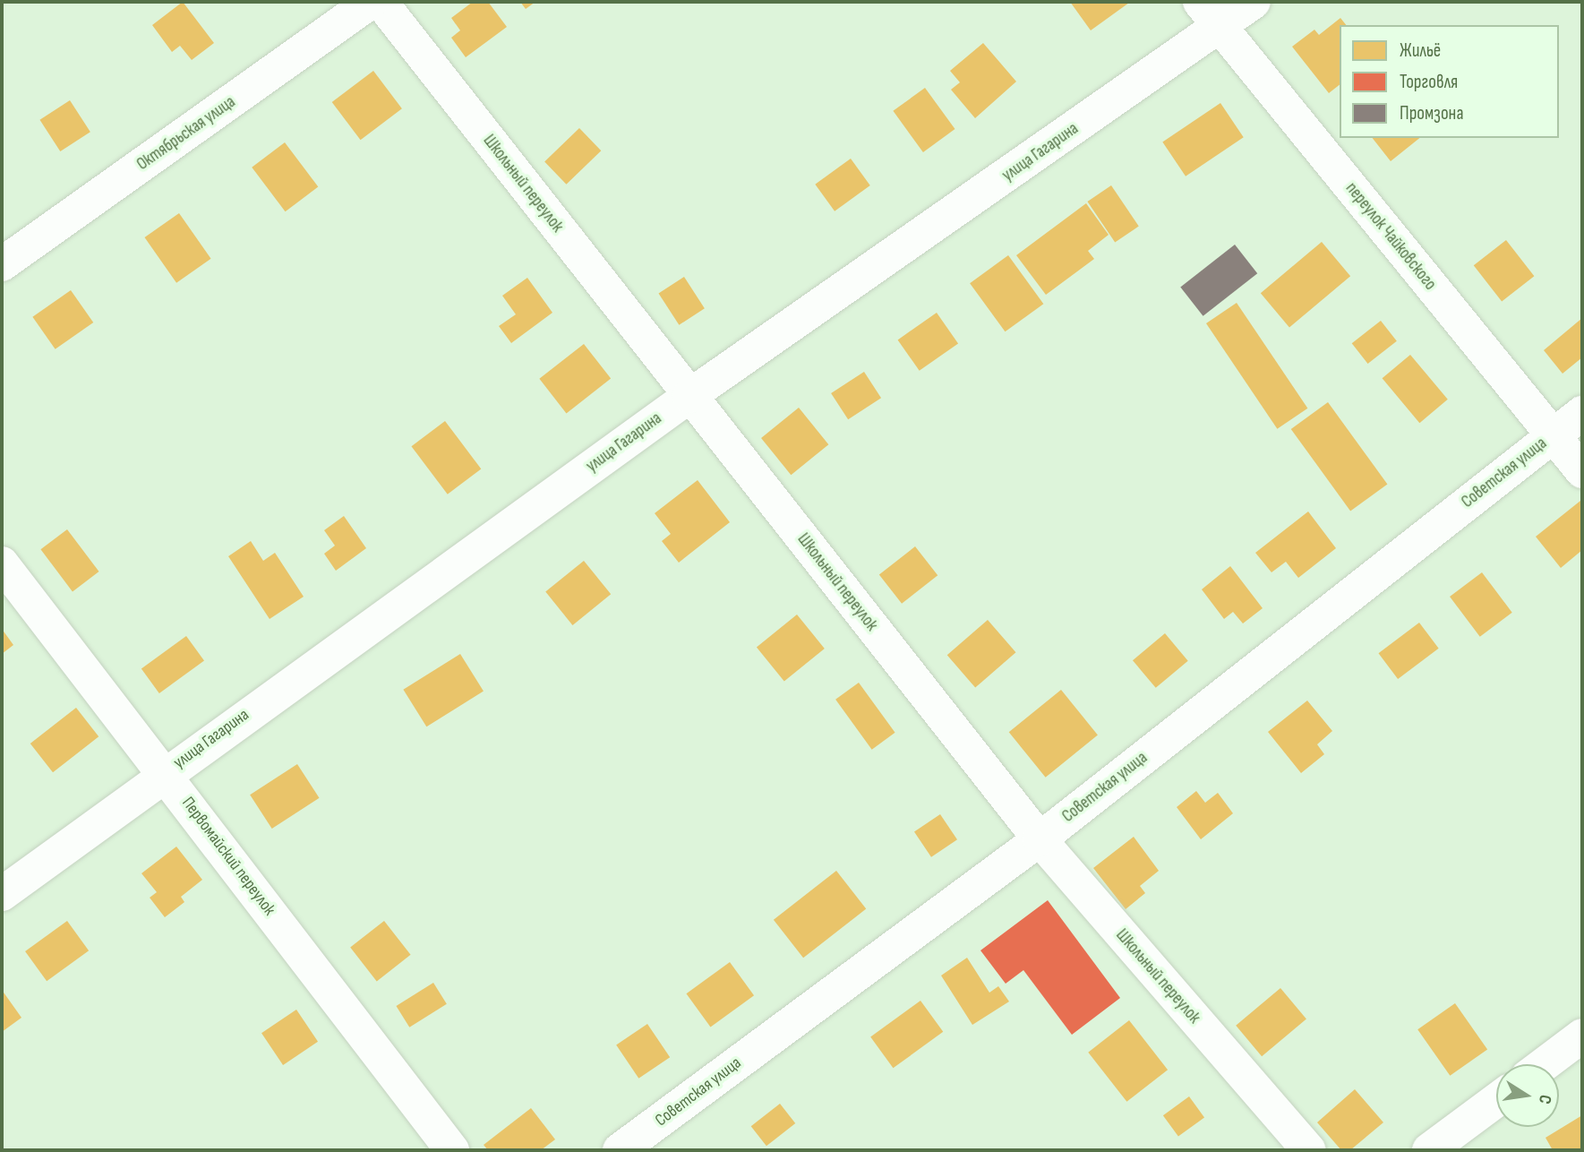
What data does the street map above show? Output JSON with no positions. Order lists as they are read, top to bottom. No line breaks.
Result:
{"streets":{"street":["Октябрьская улица","улица Гагарина","Школьный переулок","переулок Чайковского","Советская улица","Первомайский переулок"]},"crossings":[["улица Гагарина","Школьный переулок"],["улица Гагарина","переулок Чайковского"],["улица Гагарина","Первомайский переулок"],["Школьный переулок","Советская улица"],["переулок Чайковского","Советская улица"]],"legend":["Жильё","Торговля","Промзона"],"north":"right"}
